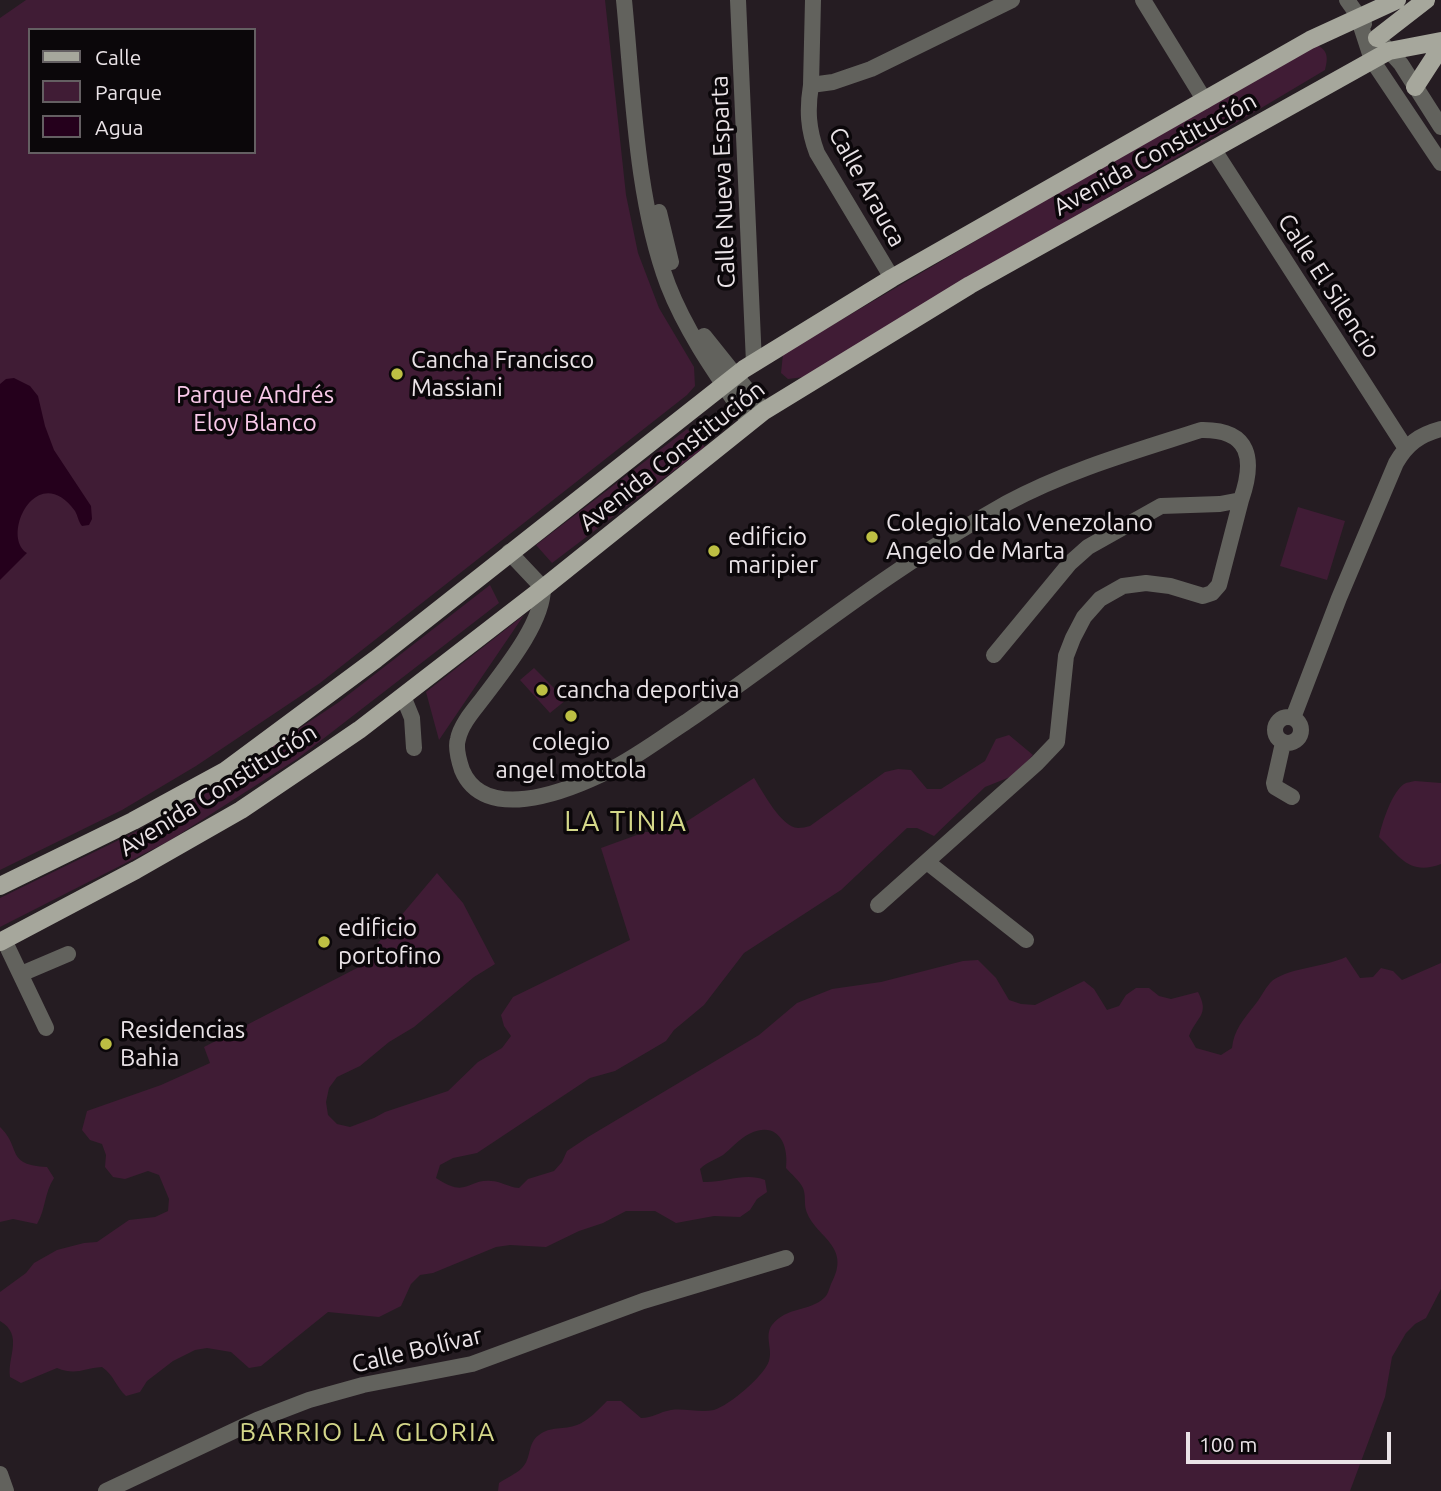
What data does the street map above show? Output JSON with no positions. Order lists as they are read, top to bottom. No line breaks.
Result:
{"streets":{"main road":["Avenida Constitución"],"street":["Calle Nueva Esparta","Calle Arauca","Calle El Silencio","Calle Bolívar"]},"crossings":[["Avenida Constitución","Calle Nueva Esparta"],["Avenida Constitución","Calle Arauca"],["Avenida Constitución","Calle El Silencio"]],"districts":["LA TINIA","BARRIO LA GLORIA"],"parks":["Parque Andrés Eloy Blanco"],"places":["Cancha Francisco Massiani","Colegio Italo Venezolano Angelo de Marta","edificio maripier","cancha deportiva","colegio angel mottola","edificio portofino","Residencias Bahia"],"legend":["Calle","Parque","Agua"],"scale_bar":"100 m"}
